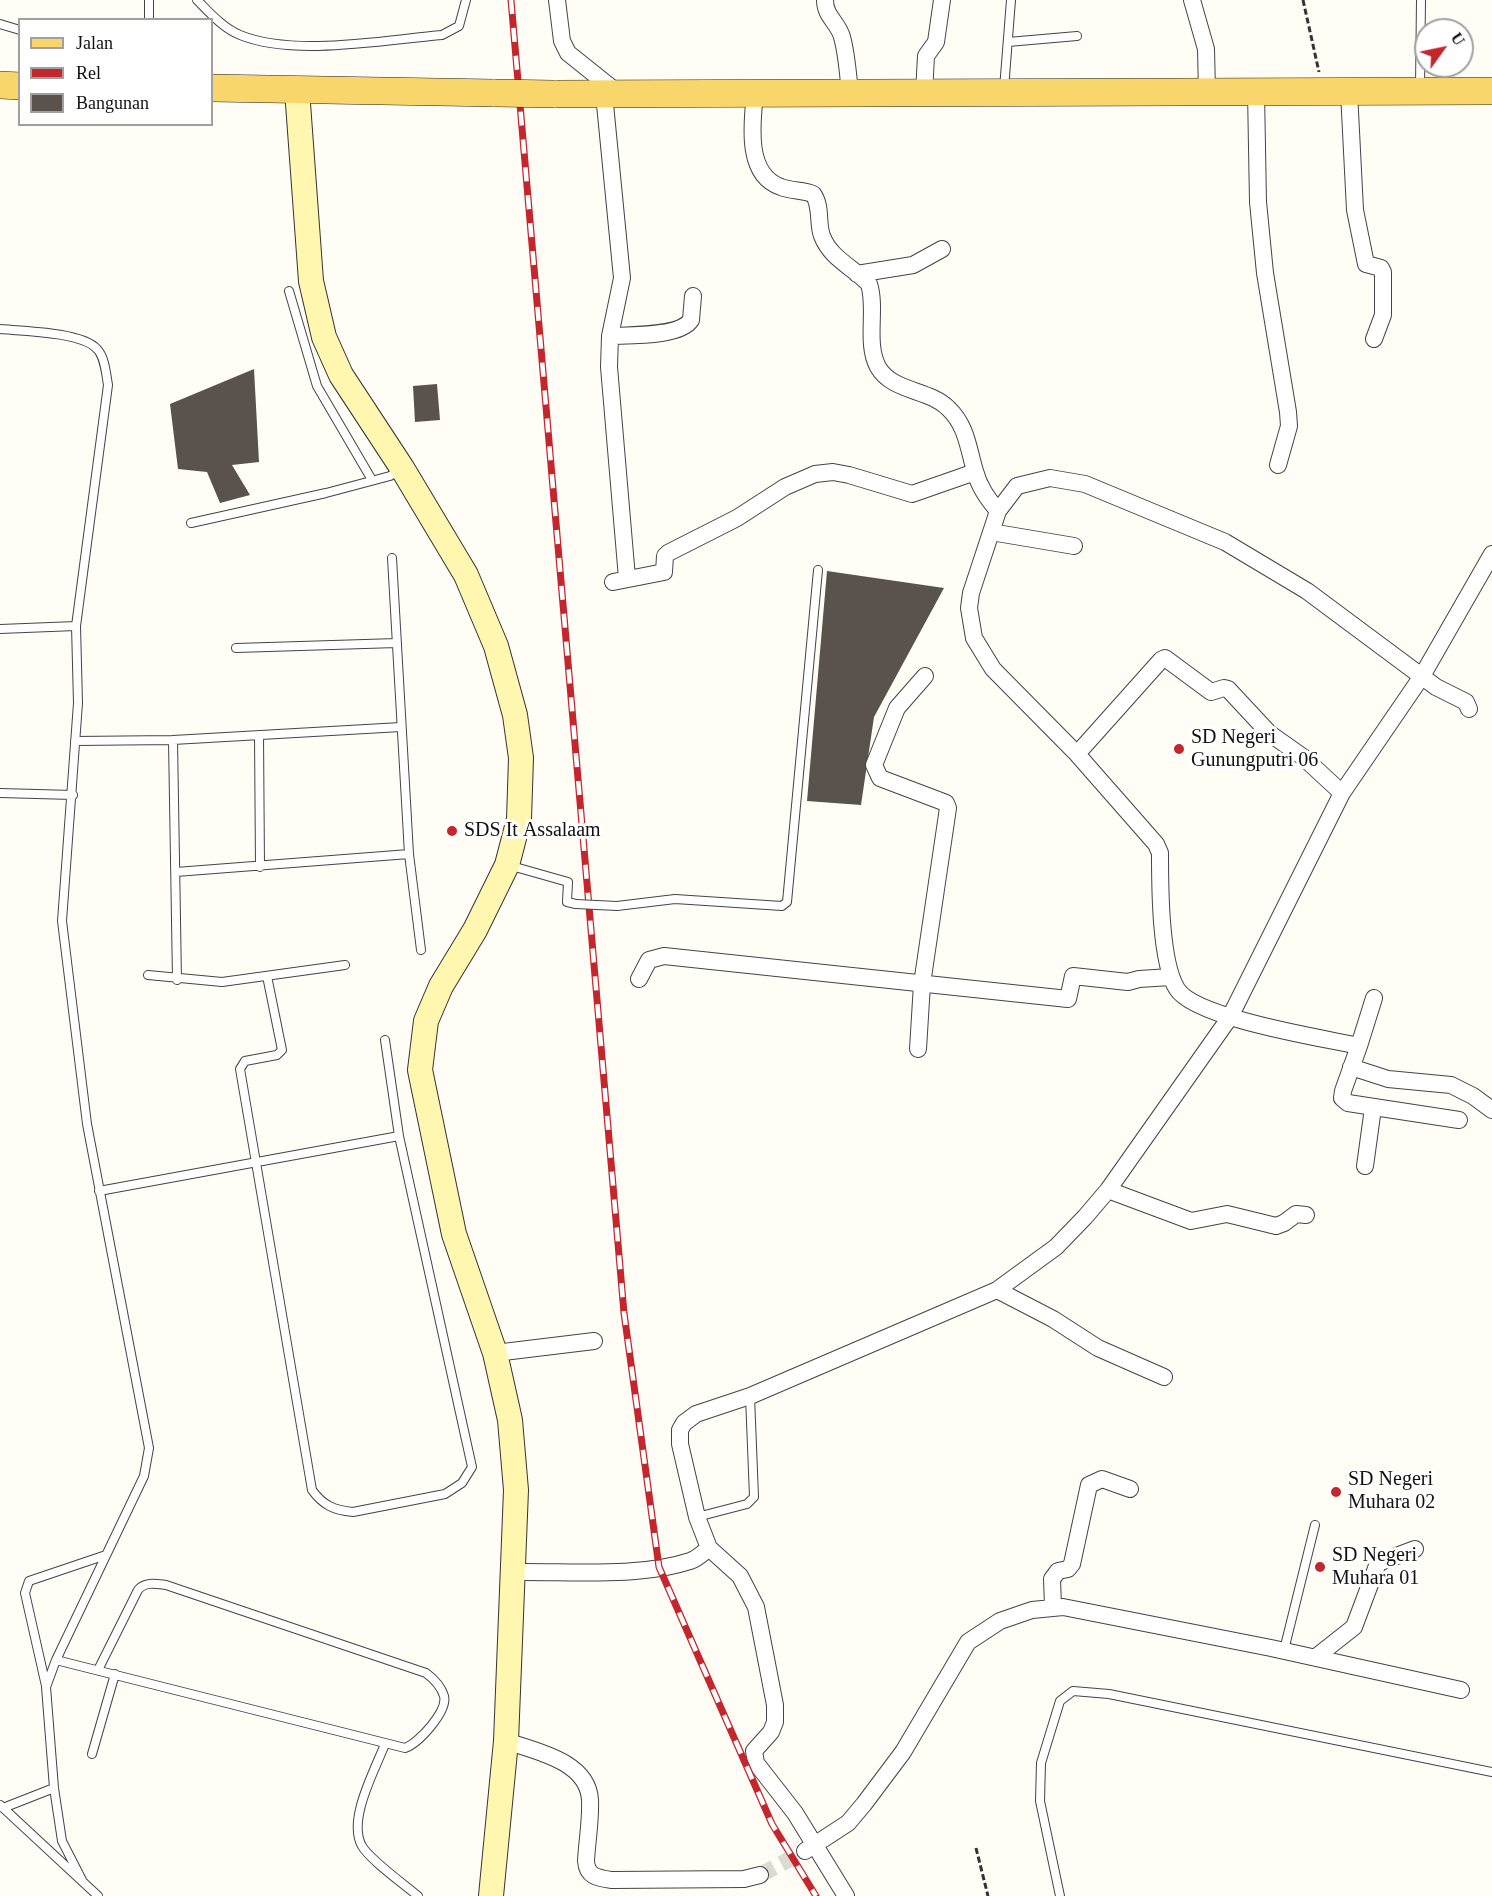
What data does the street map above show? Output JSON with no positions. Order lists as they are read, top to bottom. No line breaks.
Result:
{"places":["SD Negeri Gunungputri 06","SDS It Assalaam","SD Negeri Muhara 02","SD Negeri Muhara 01"],"legend":["Jalan","Rel","Bangunan"],"north":"top right"}
